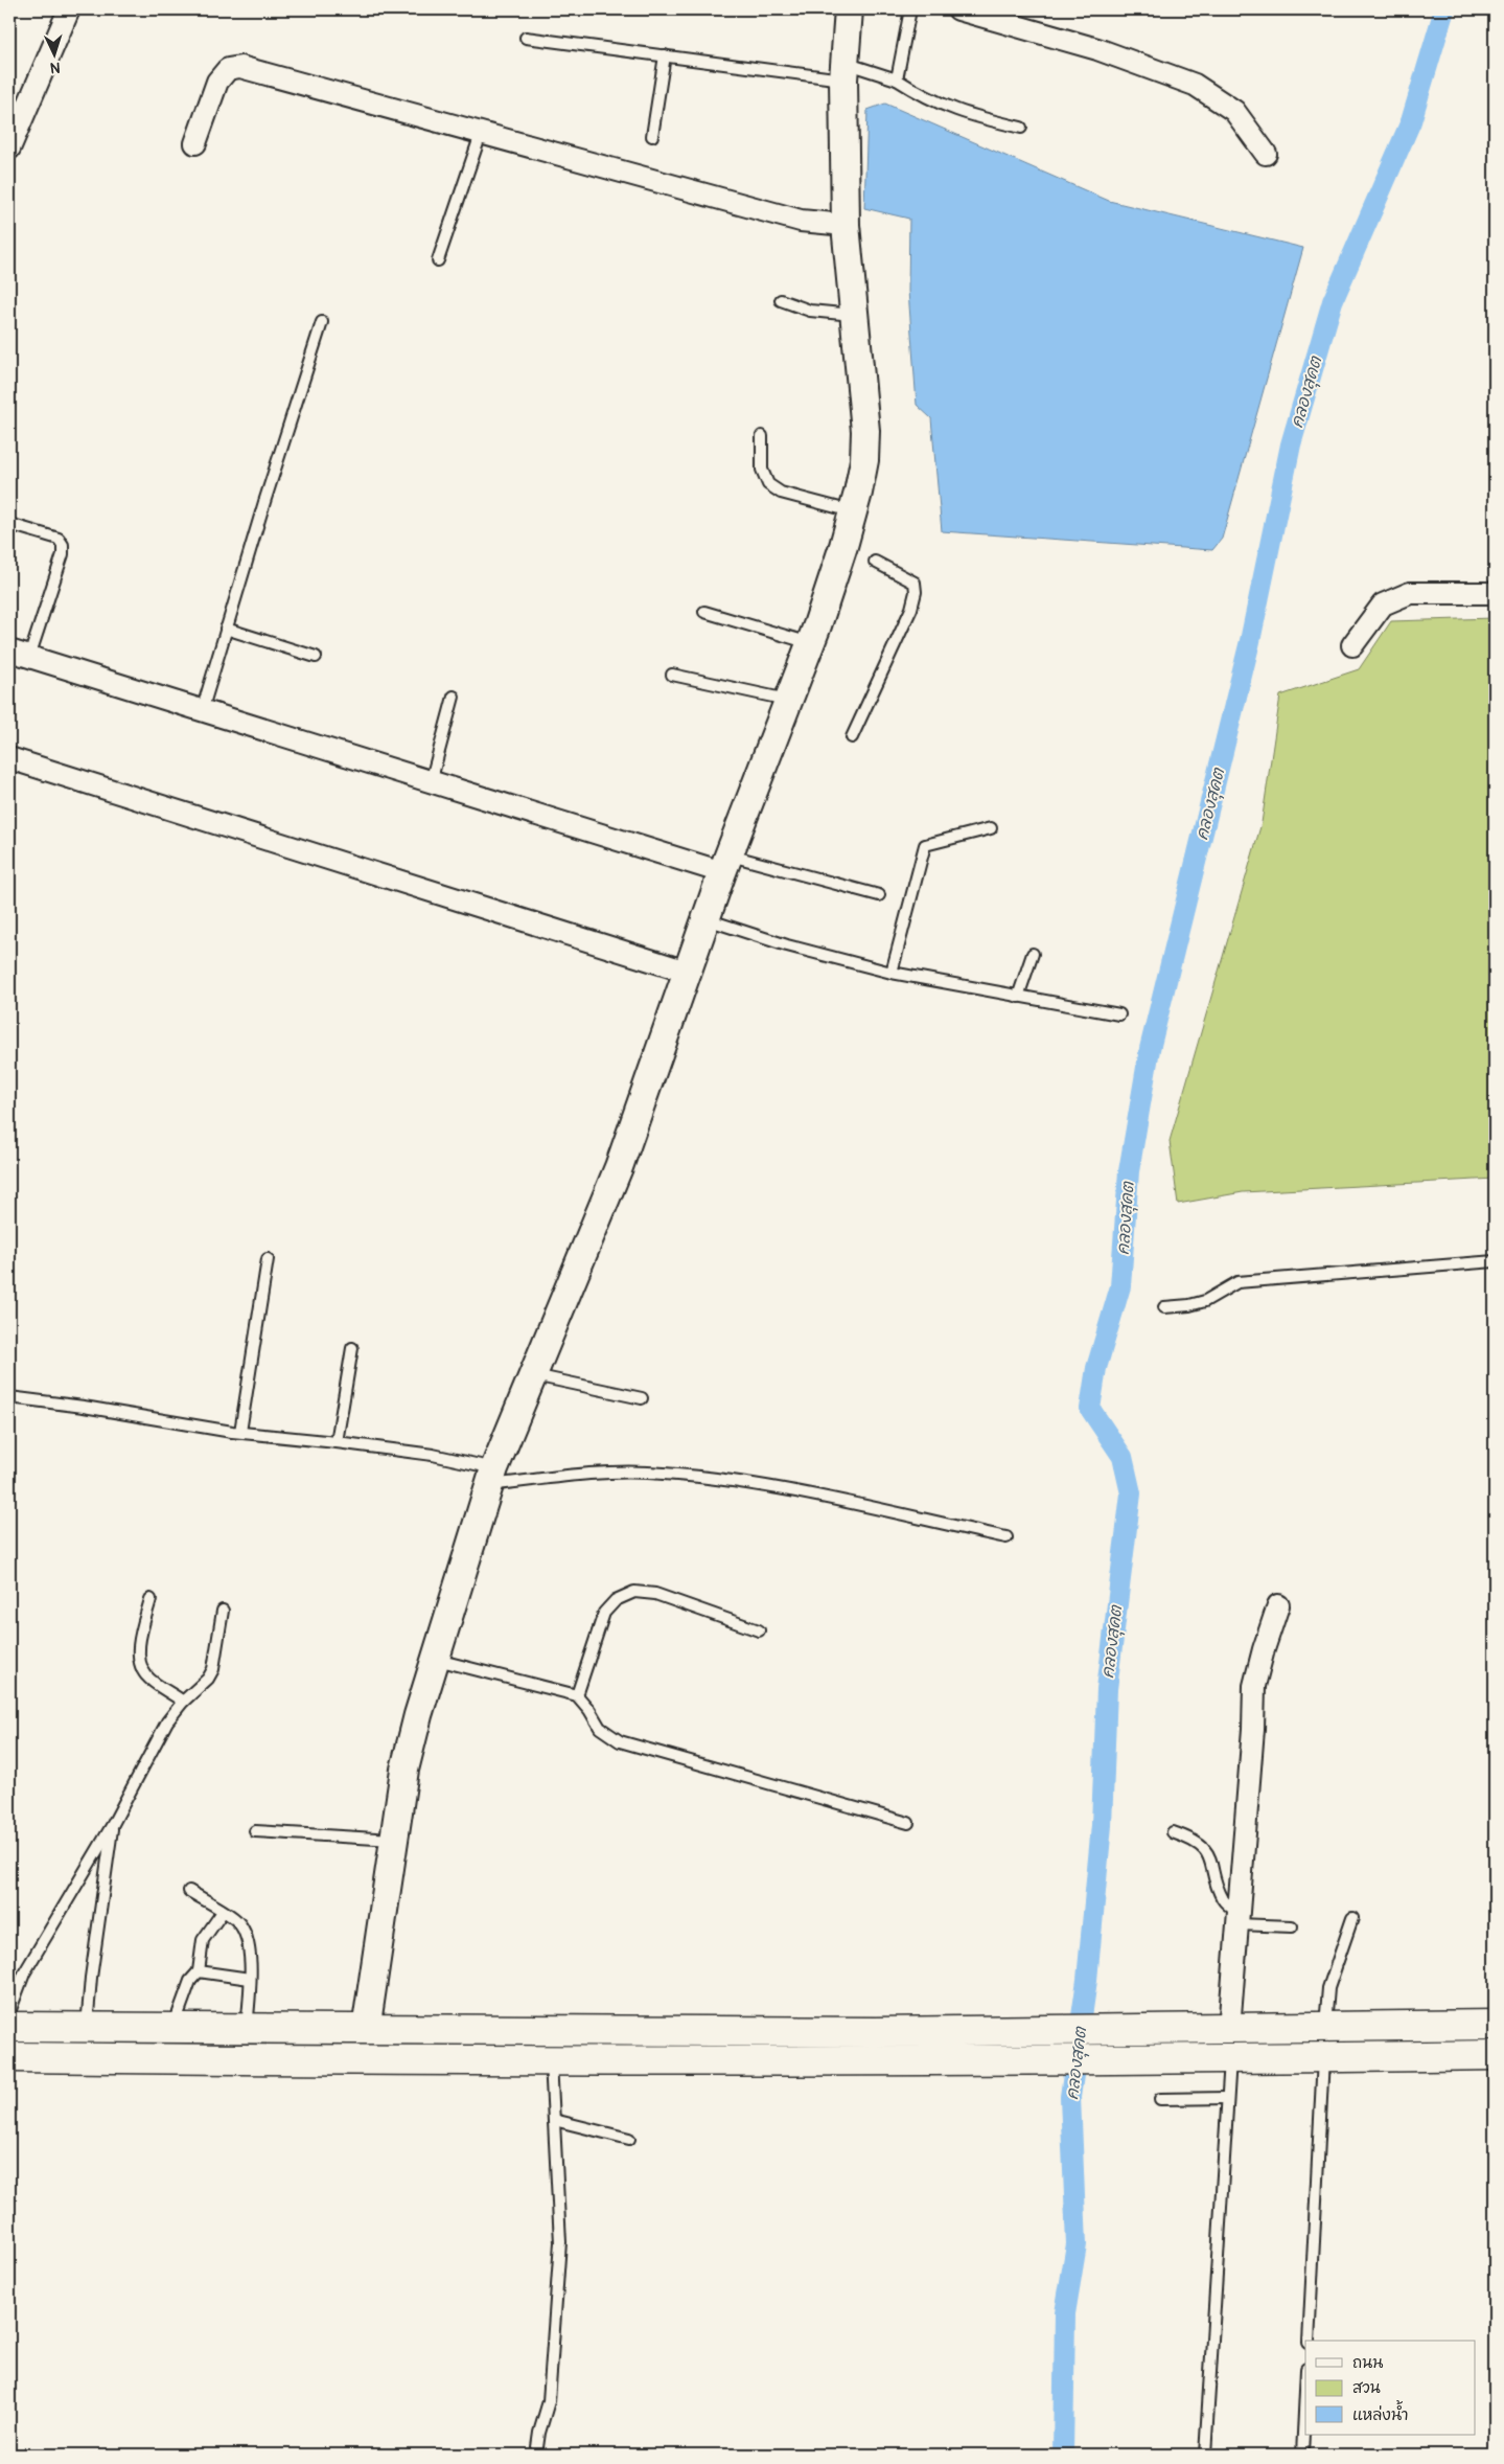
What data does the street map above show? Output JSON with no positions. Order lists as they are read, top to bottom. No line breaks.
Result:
{"water":["คลองสุคต"],"legend":["ถนน","สวน","แหล่งน้ำ"],"north":"bottom"}
